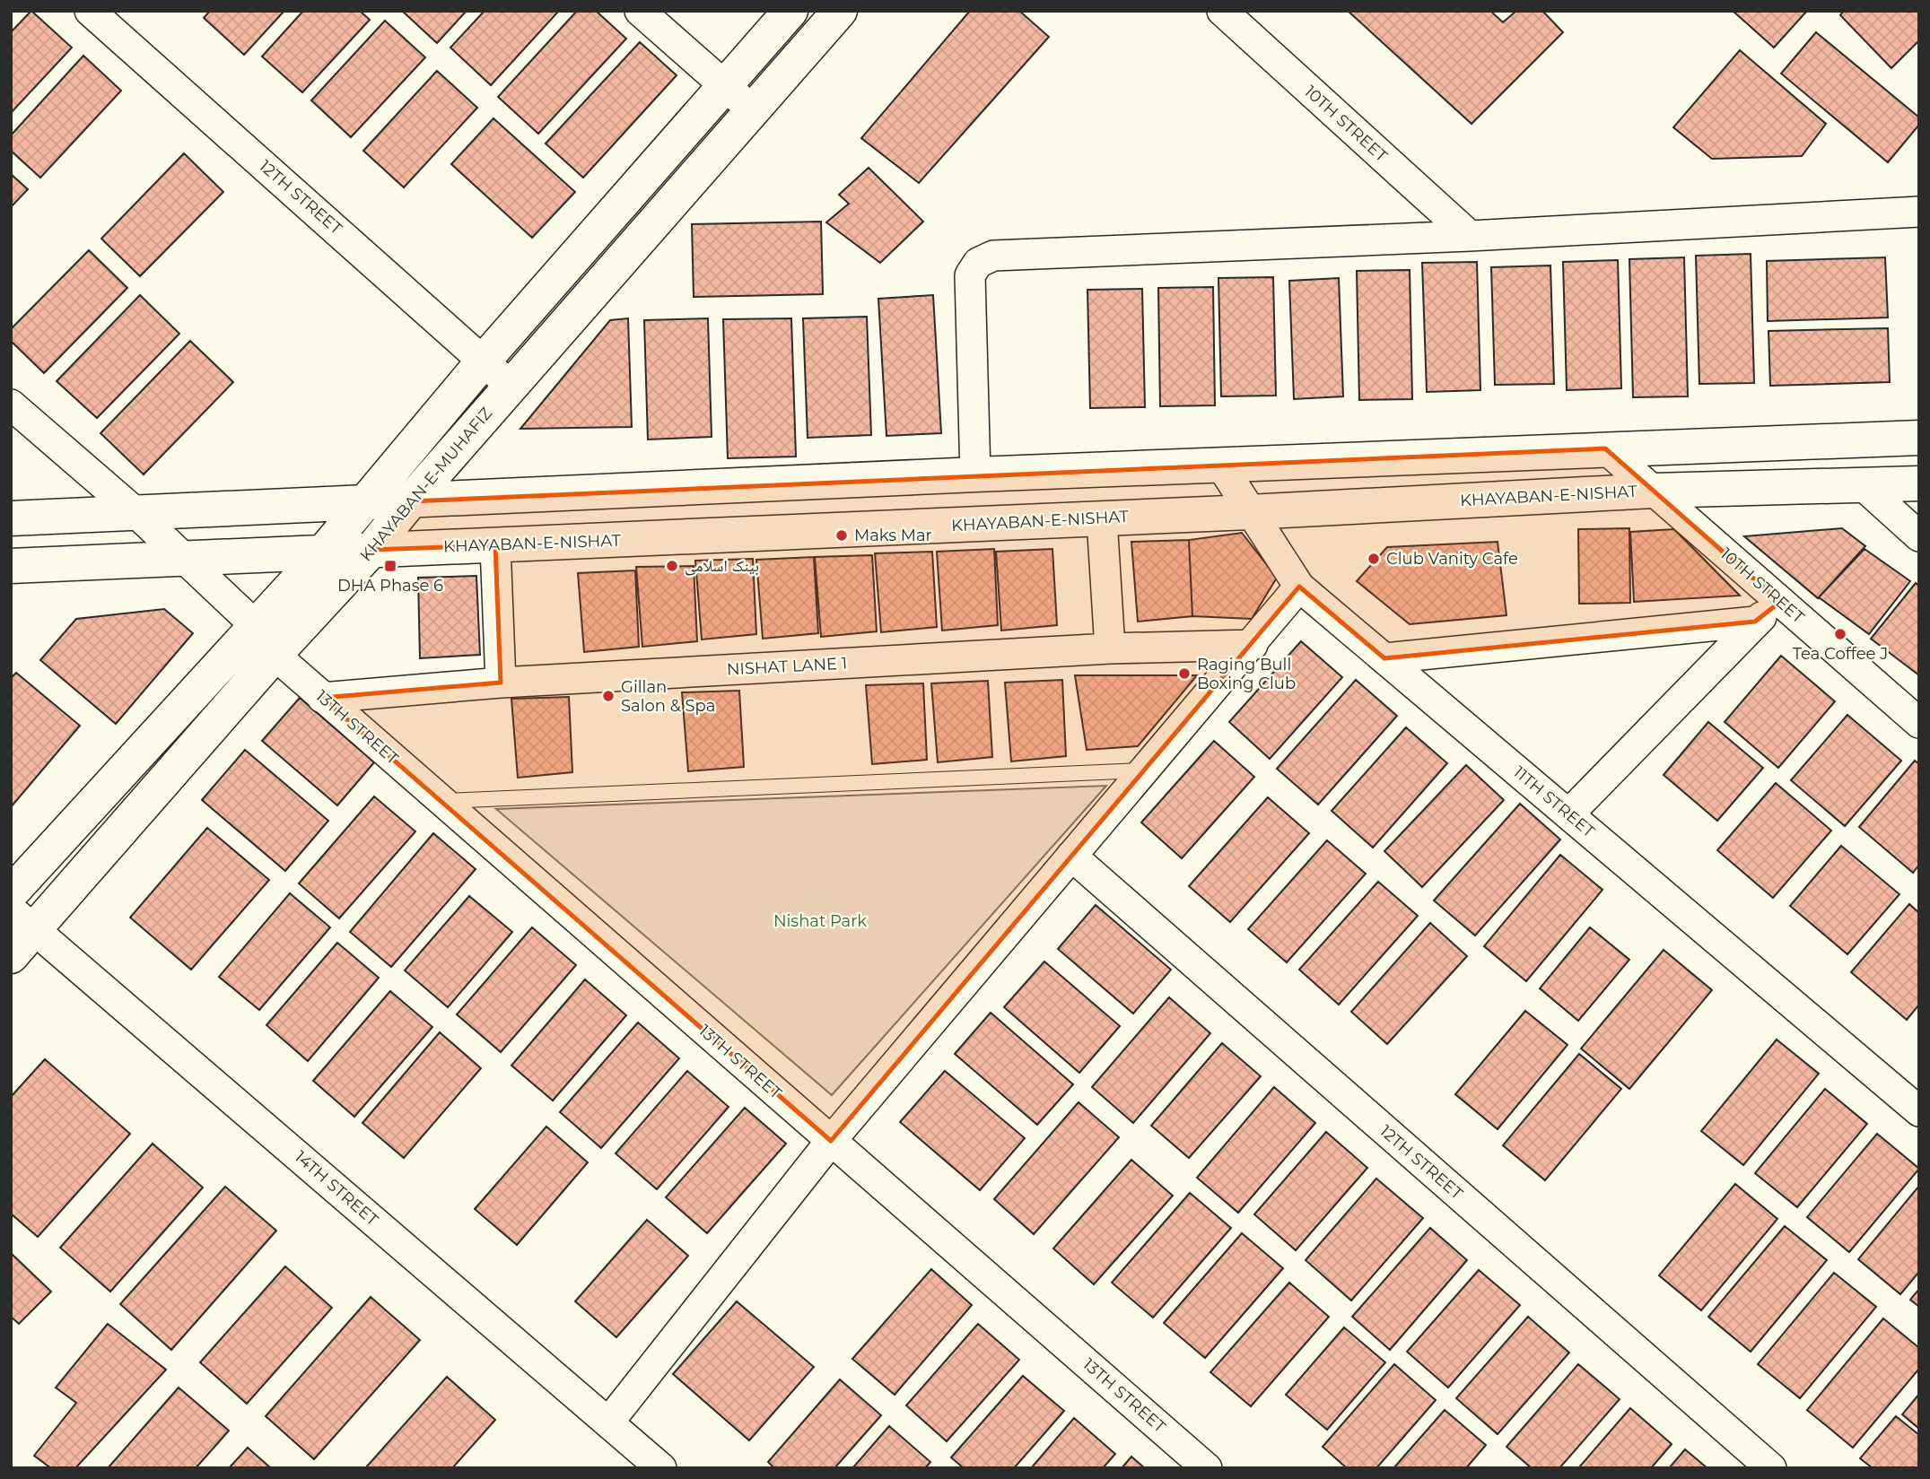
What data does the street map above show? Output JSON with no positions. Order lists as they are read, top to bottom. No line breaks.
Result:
{"streets":{"street":["10TH STREET","12TH STREET","KHAYABAN-E-MUHAFIZ","KHAYABAN-E-NISHAT","NISHAT LANE 1","13TH STREET","11TH STREET","14TH STREET"]},"crossings":[["10TH STREET","KHAYABAN-E-NISHAT"],["12TH STREET","KHAYABAN-E-MUHAFIZ"],["KHAYABAN-E-MUHAFIZ","KHAYABAN-E-NISHAT"],["KHAYABAN-E-MUHAFIZ","13TH STREET"],["KHAYABAN-E-MUHAFIZ","14TH STREET"],["KHAYABAN-E-NISHAT","11TH STREET"],["NISHAT LANE 1","13TH STREET"]],"parks":["Nishat Park"],"places":{"other":["Maks Mar","Club Vanity Cafe","بینک اسلامی","Tea Coffee J","Raging Bull Boxing Club","Gillan Salon & Spa"],"transit":["DHA Phase 6"]}}
